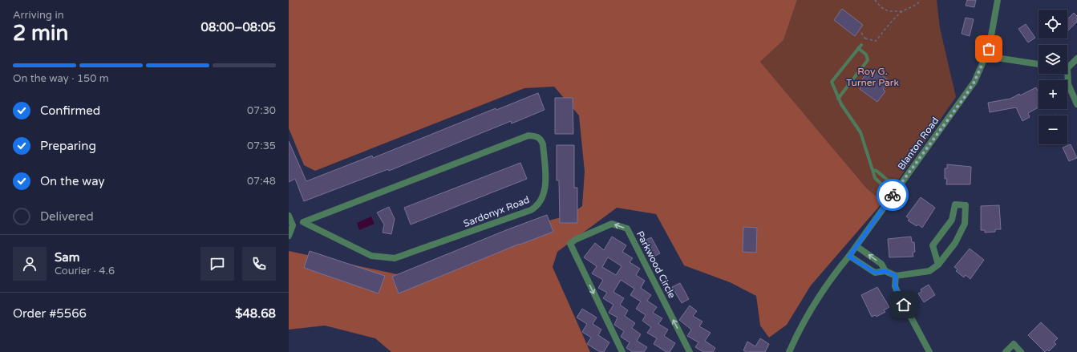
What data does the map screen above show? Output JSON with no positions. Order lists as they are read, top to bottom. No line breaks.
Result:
{"streets":{"street":["Blanton Road","Sardonyx Road","Parkwood Circle"]},"parks":["Roy G. Turner Park"],"page":{"heading":["2 min","Arriving in","08:00–08:05"],"panel":["Sam","Courier · 4.6","Order #5566","$48.68"],"map_buttons":["+","−"],"bar":"On the way · 150 m","list":[["Confirmed","07:30"],["Preparing","07:35"],["On the way","07:48"],"Delivered"]}}
